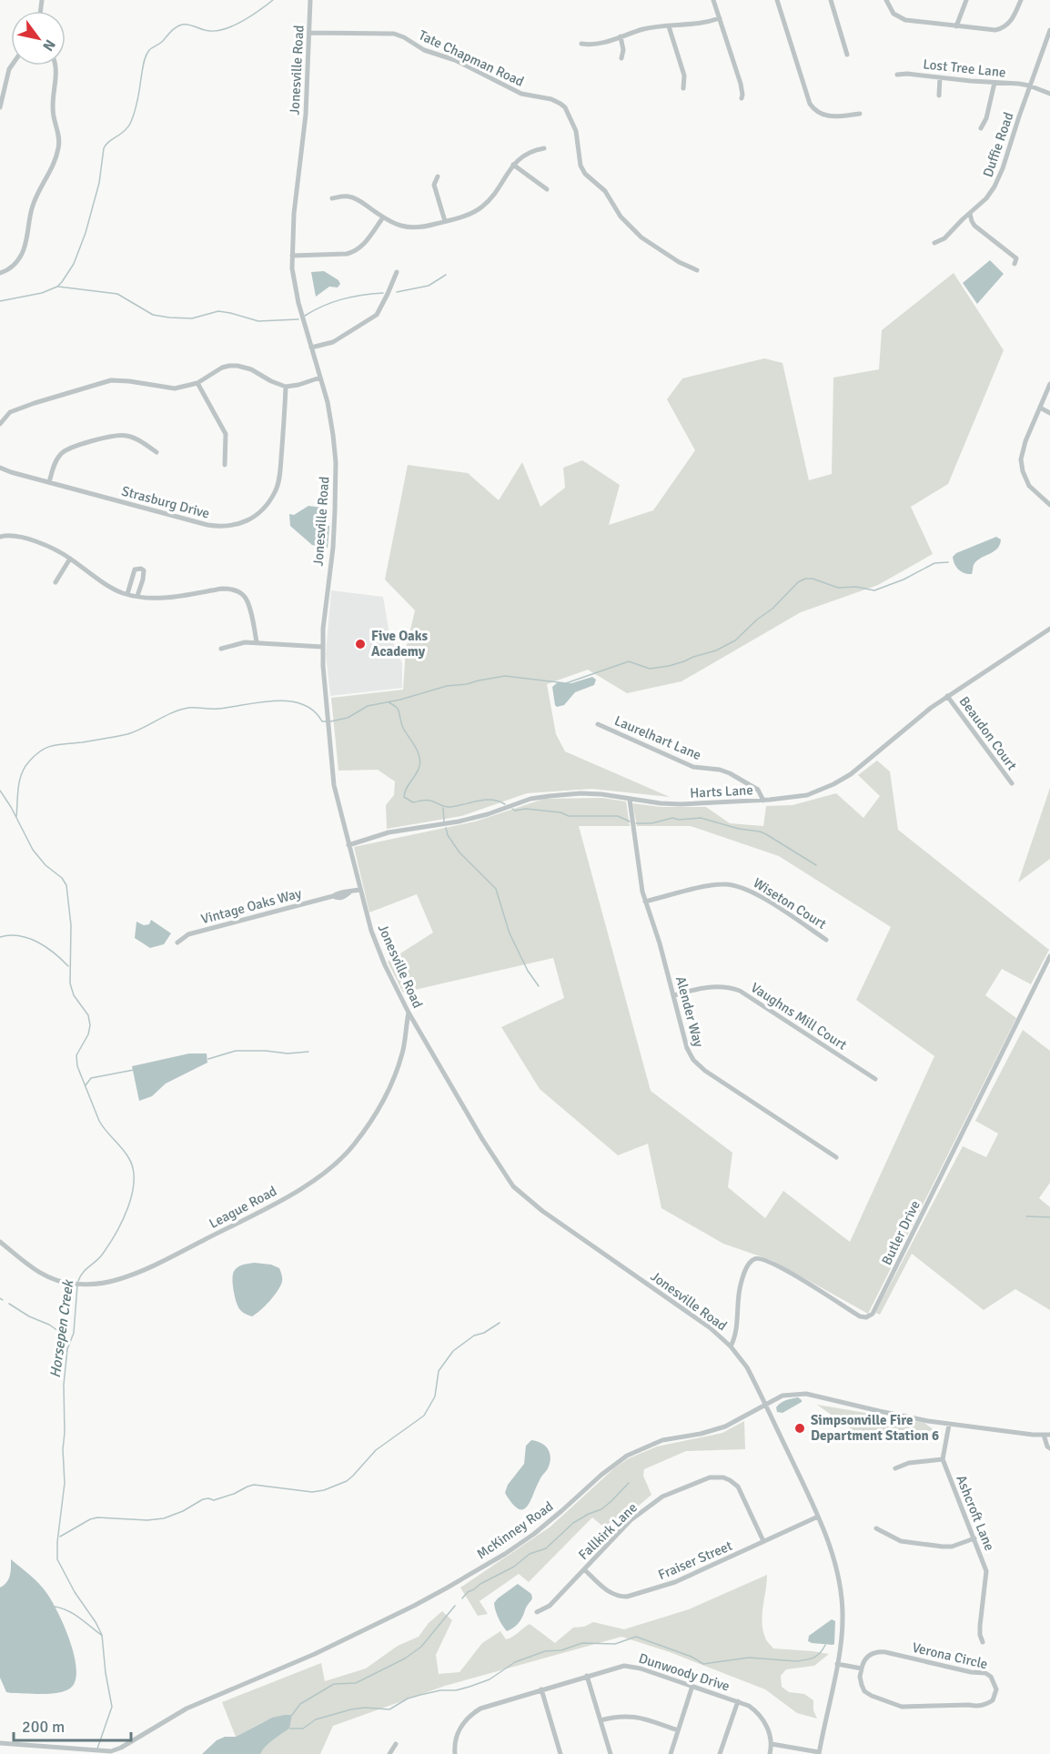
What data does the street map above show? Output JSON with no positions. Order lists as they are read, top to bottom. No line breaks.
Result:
{"streets":{"street":["Tate Chapman Road","Lost Tree Lane","Jonesville Road","Duffie Road","Strasburg Drive","Beaudon Court","Laurelhart Lane","Harts Lane","Wiseton Court","Vintage Oaks Way","Alender Way","Vaughns Mill Court","League Road","Butler Drive","Ashcroft Lane","McKinney Road","Fallkirk Lane","Fraiser Street","Verona Circle","Dunwoody Drive"]},"crossings":[["Tate Chapman Road","Jonesville Road"],["Lost Tree Lane","Duffie Road"],["Jonesville Road","Harts Lane"],["Jonesville Road","Vintage Oaks Way"],["Jonesville Road","League Road"],["Jonesville Road","Butler Drive"],["Jonesville Road","McKinney Road"],["Jonesville Road","Fraiser Street"],["Beaudon Court","Harts Lane"],["Laurelhart Lane","Harts Lane"],["Harts Lane","Alender Way"],["Wiseton Court","Alender Way"],["Alender Way","Vaughns Mill Court"],["Fallkirk Lane","Fraiser Street"]],"water":["Horsepen Creek"],"places":["Five Oaks Academy","Simpsonville Fire Department Station 6"],"scale_bar":"200 m","north":"bottom right"}
